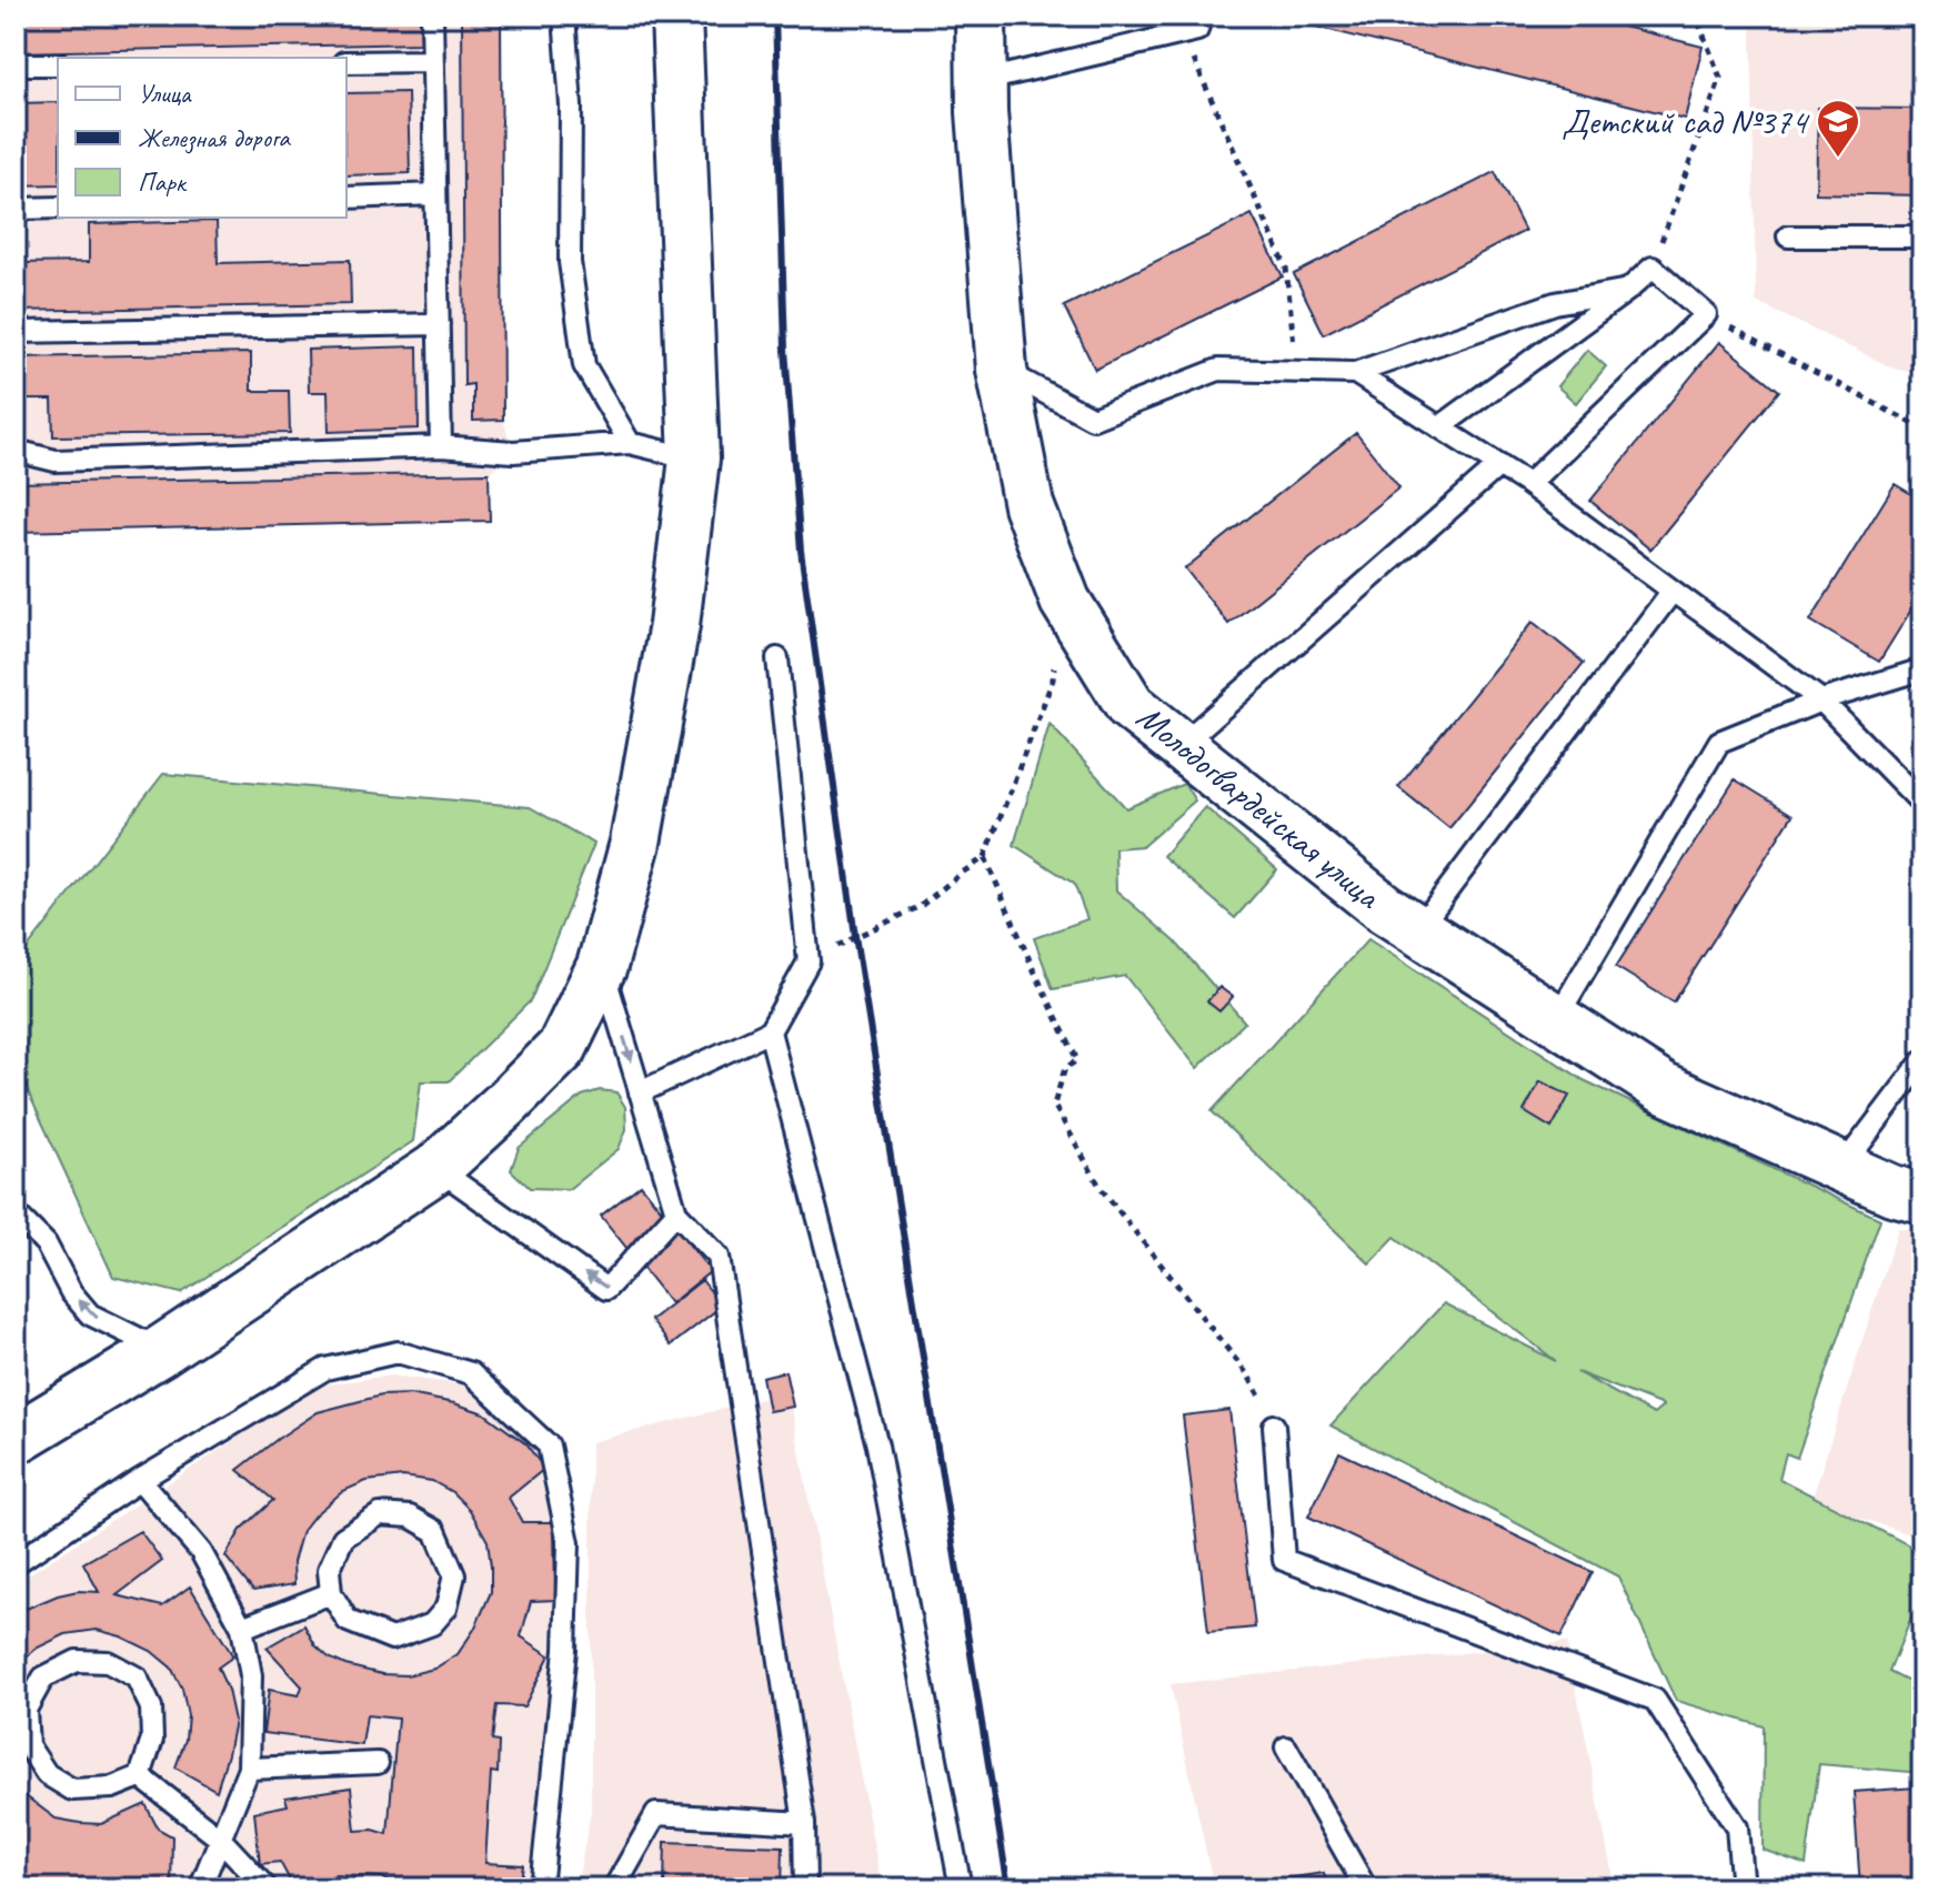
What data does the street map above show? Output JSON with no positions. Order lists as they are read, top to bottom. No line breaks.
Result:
{"streets":{"street":["Молодогвардейская улица"]},"places":{"school or university":["Детский сад №374"]},"legend":["Улица","Железная дорога","Парк"]}
